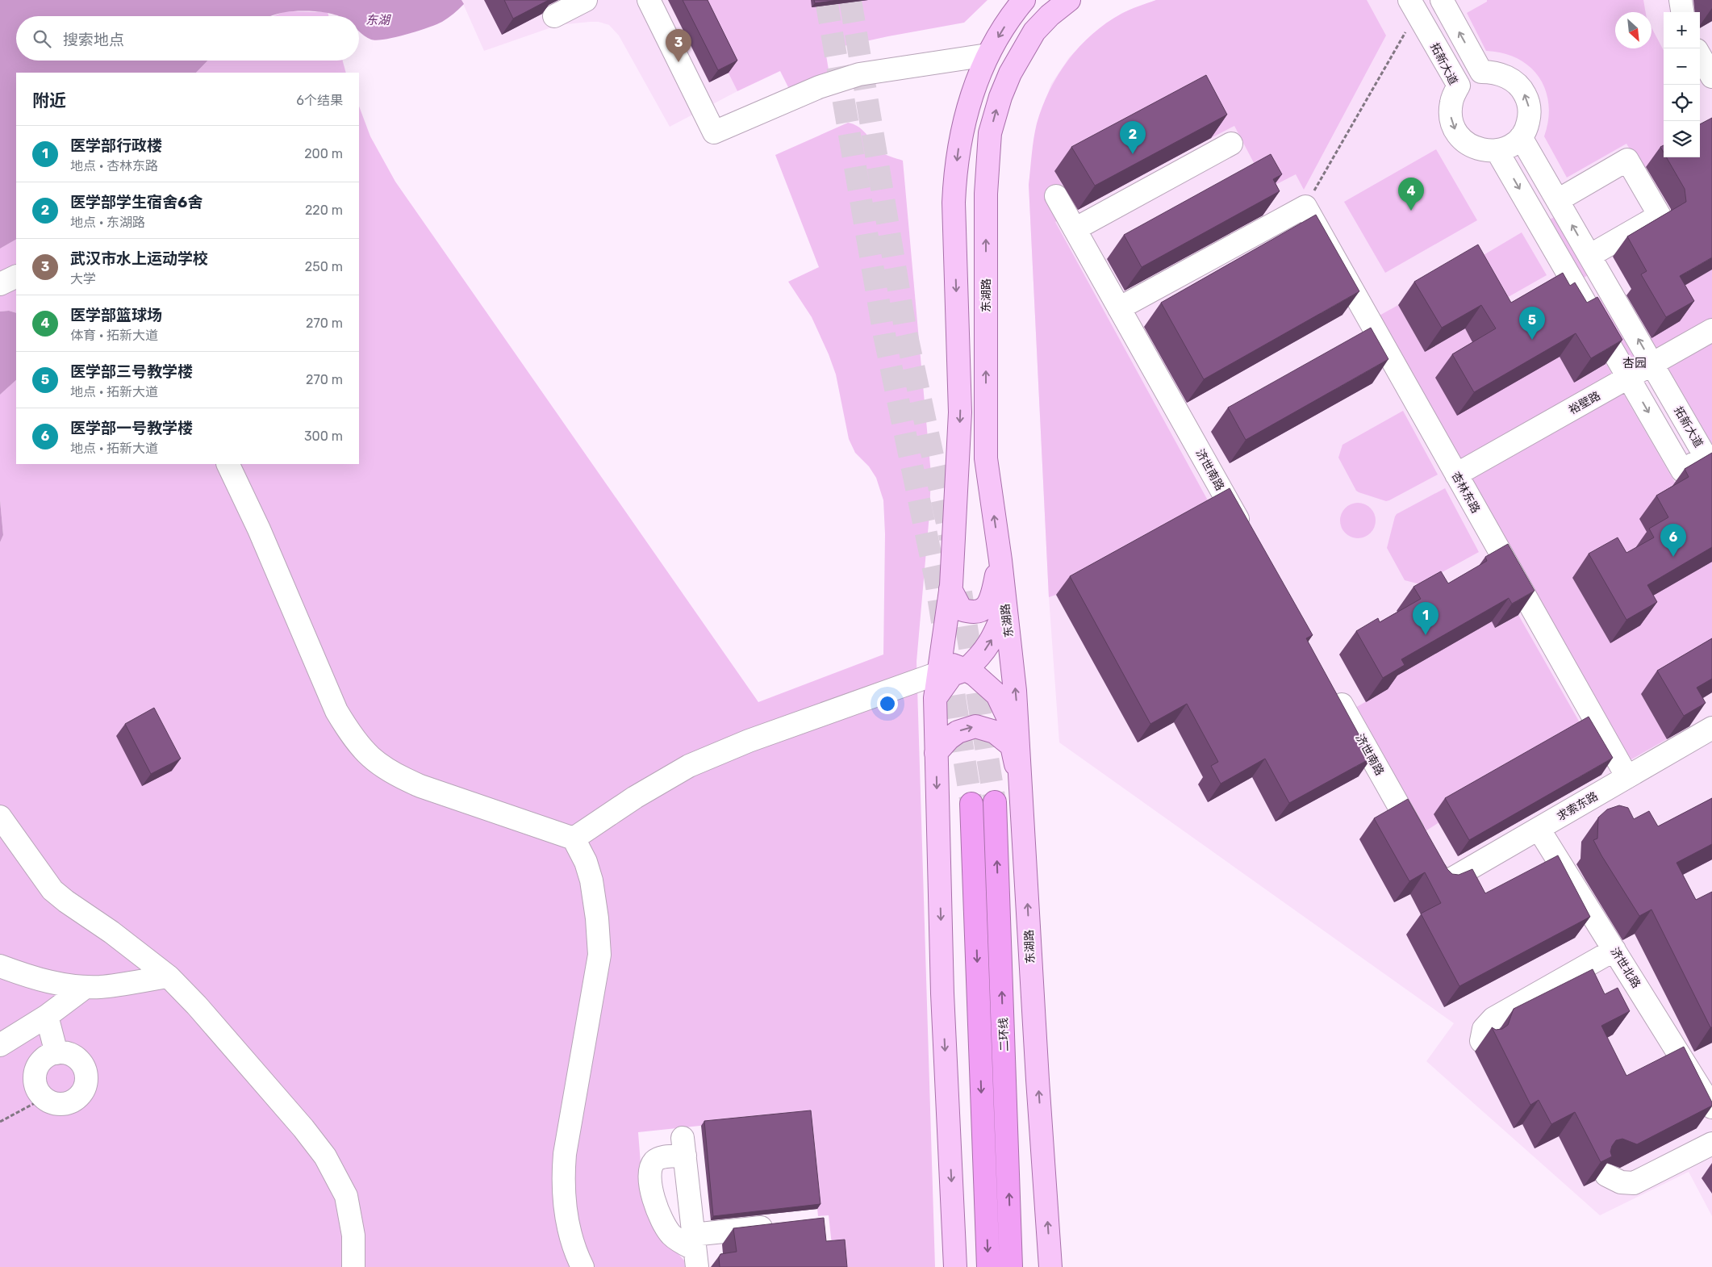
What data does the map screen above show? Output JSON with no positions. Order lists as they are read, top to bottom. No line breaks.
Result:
{"streets":{"highway":["二环线"],"main road":["东湖路"],"street":["拓新大道","裕壁路","济世南路","杏林东路","求索东路","济世北路"]},"crossings":[["拓新大道","裕壁路"],["裕壁路","杏林东路"],["济世南路","求索东路"],["杏林东路","求索东路"],["求索东路","济世北路"]],"districts":["杏园"],"water":["东湖"],"north":"bottom right","page":{"map_buttons":["+","−"],"search":"搜索地点","pins":["3","2","4","5","6","1"],"heading":["附近","6个结果"],"list":[{"mark":"1","name":"医学部行政楼","note":"地点 · 杏林东路","value":"200 m"},{"mark":"2","name":"医学部学生宿舍6舍","note":"地点 · 东湖路","value":"220 m"},{"mark":"3","name":"武汉市水上运动学校","note":"大学","value":"250 m"},{"mark":"4","name":"医学部篮球场","note":"体育 · 拓新大道","value":"270 m"},{"mark":"5","name":"医学部三号教学楼","note":"地点 · 拓新大道","value":"270 m"},{"mark":"6","name":"医学部一号教学楼","note":"地点 · 拓新大道","value":"300 m"}]}}
